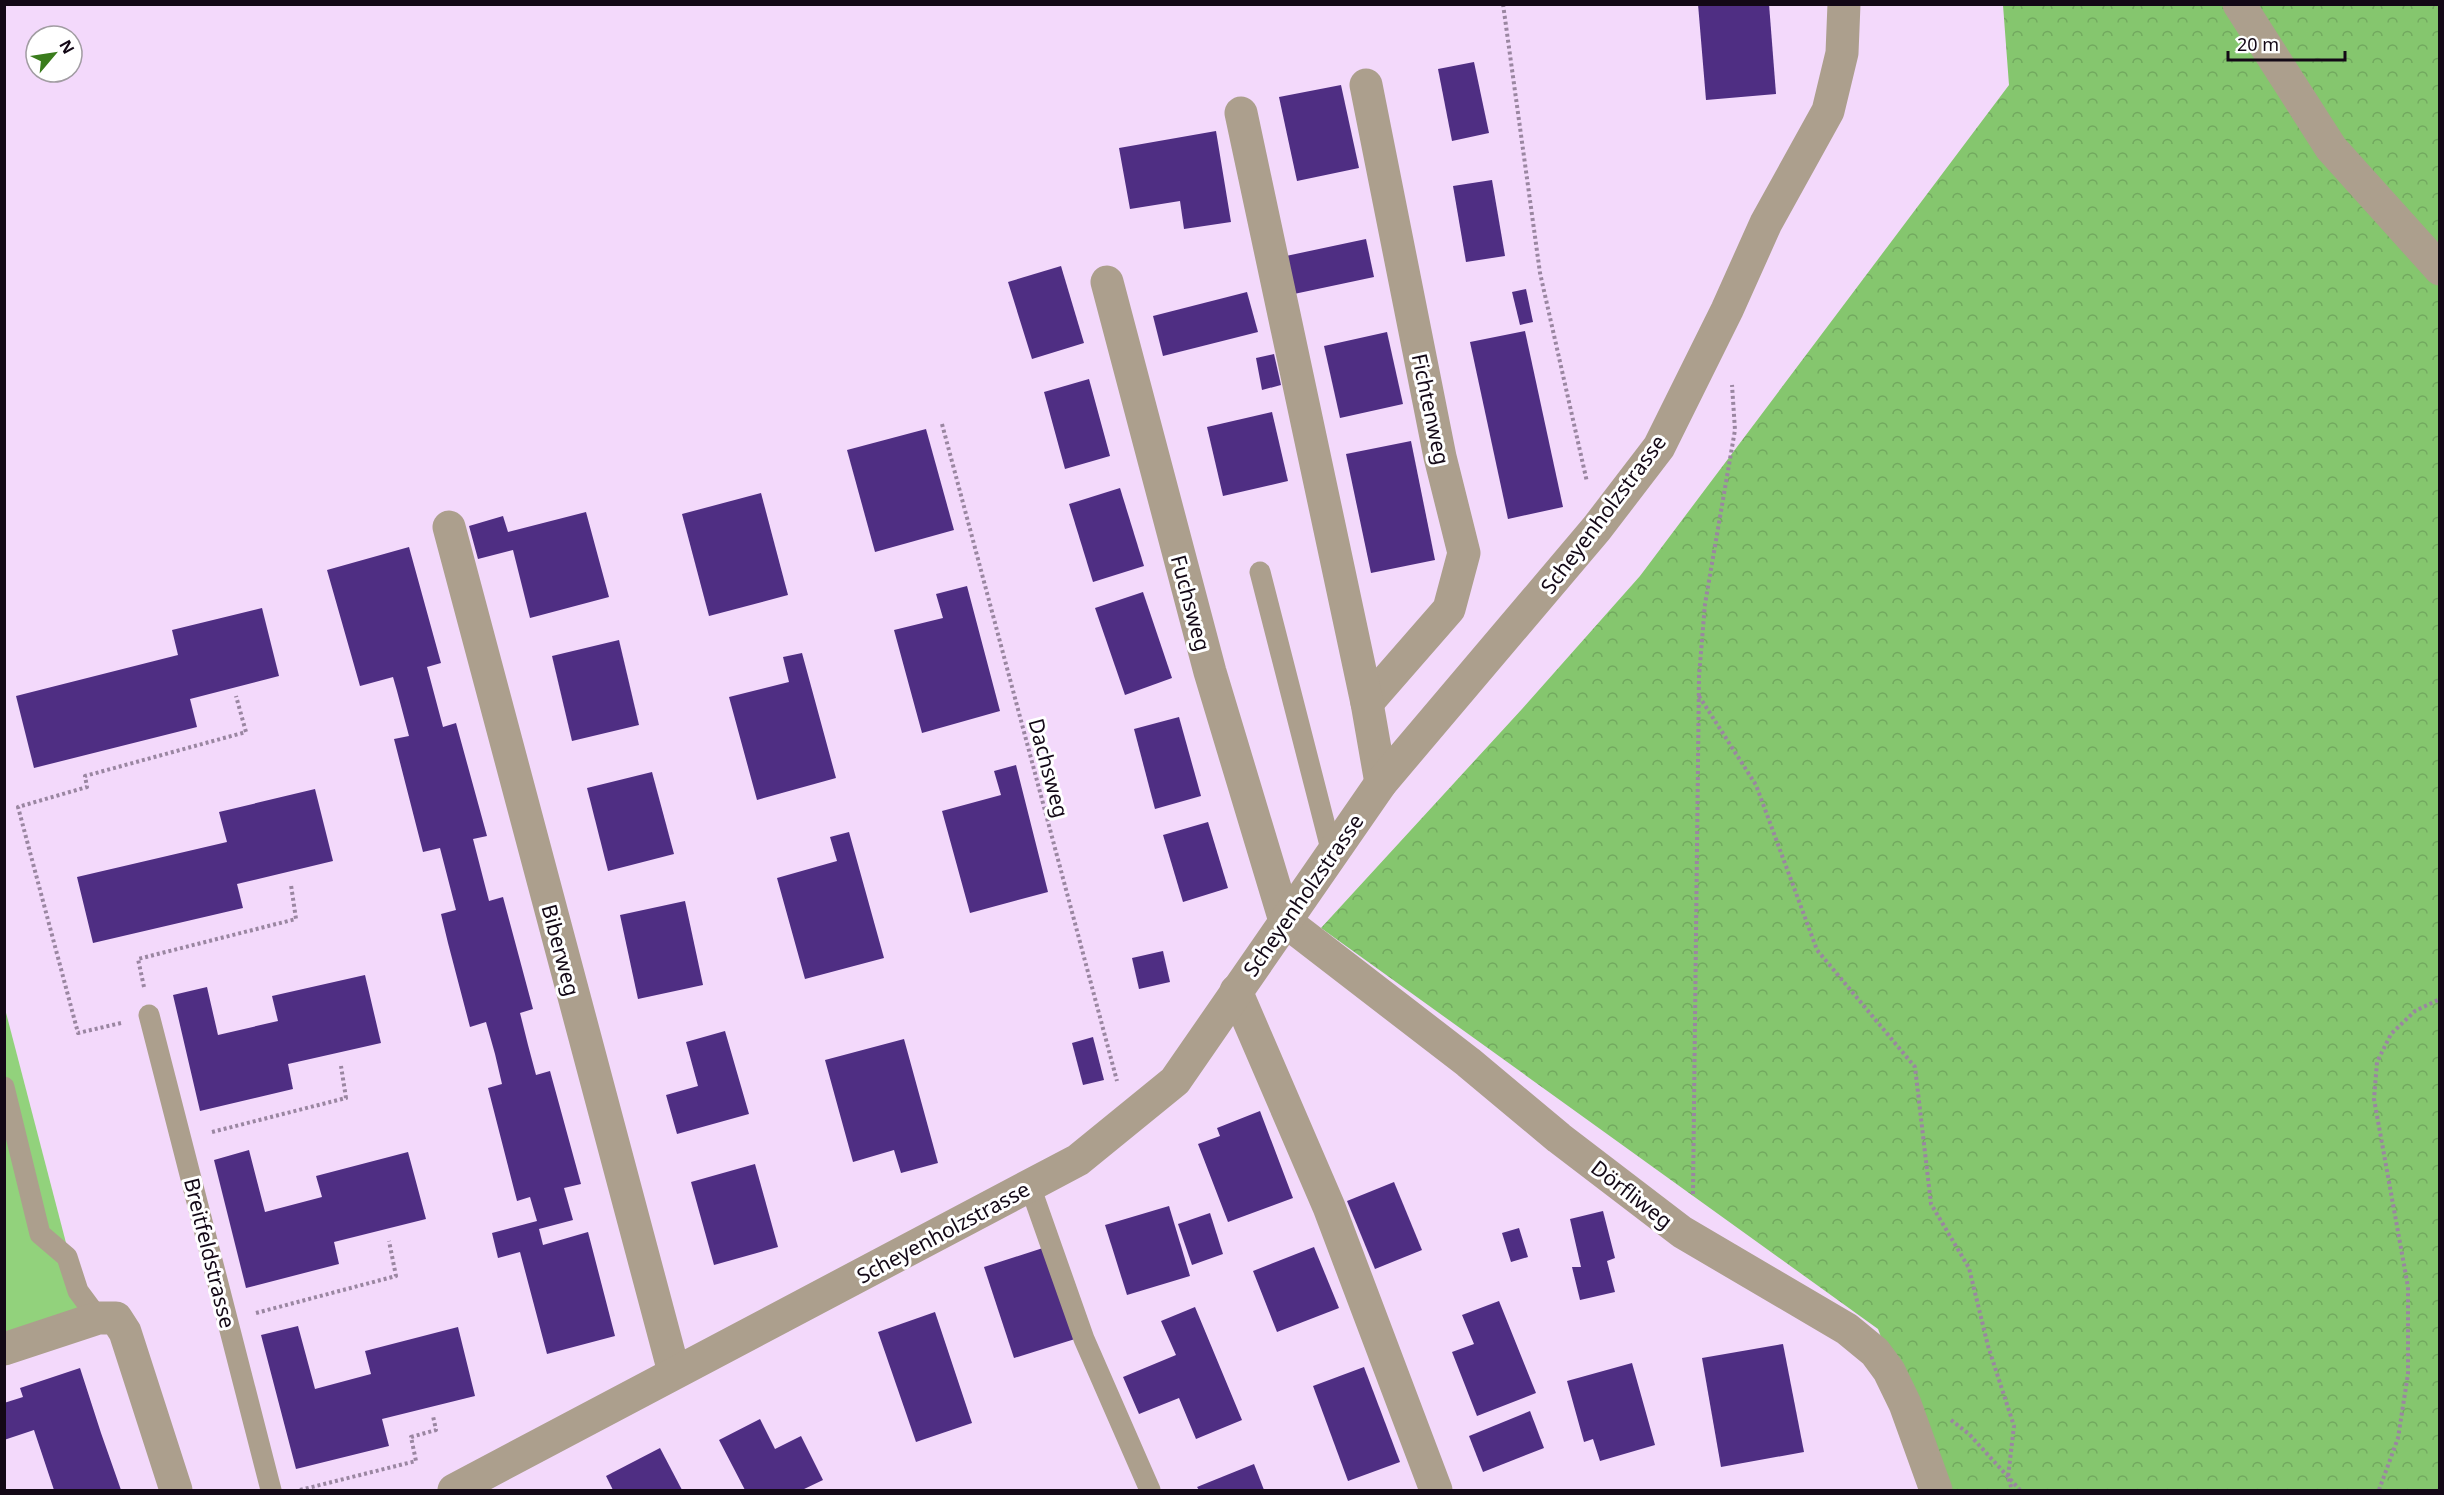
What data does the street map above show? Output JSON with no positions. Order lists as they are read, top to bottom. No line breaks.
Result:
{"streets":{"street":["Fichtenweg","Scheyenholzstrasse","Fuchsweg","Biberweg","Dörfliweg"],"lane":["Breitfeldstrasse"],"path":["Dachsweg"]},"crossings":[["Scheyenholzstrasse","Fuchsweg"],["Scheyenholzstrasse","Dachsweg"],["Scheyenholzstrasse","Biberweg"],["Scheyenholzstrasse","Dörfliweg"],["Fuchsweg","Dörfliweg"]],"scale_bar":"20 m","north":"top right"}
